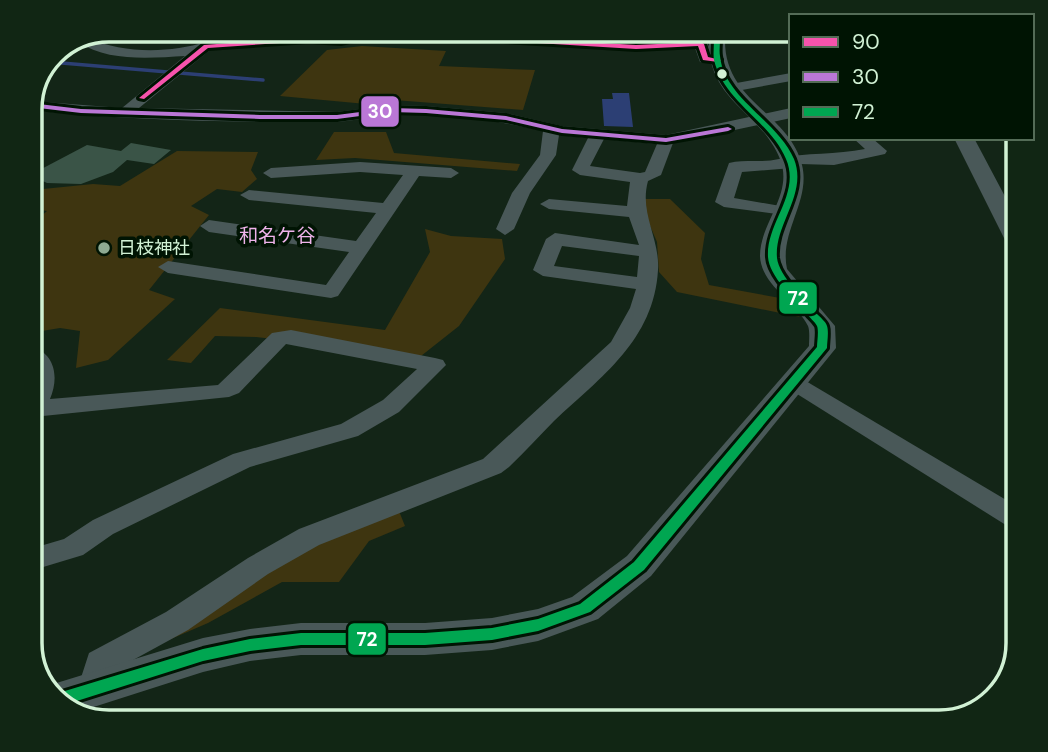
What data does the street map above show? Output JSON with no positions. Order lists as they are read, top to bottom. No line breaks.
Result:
{"districts":["和名ケ谷"],"places":["日枝神社"],"lines":["transit line 90","transit line 72","transit line 30"],"legend":["90","30","72"]}
